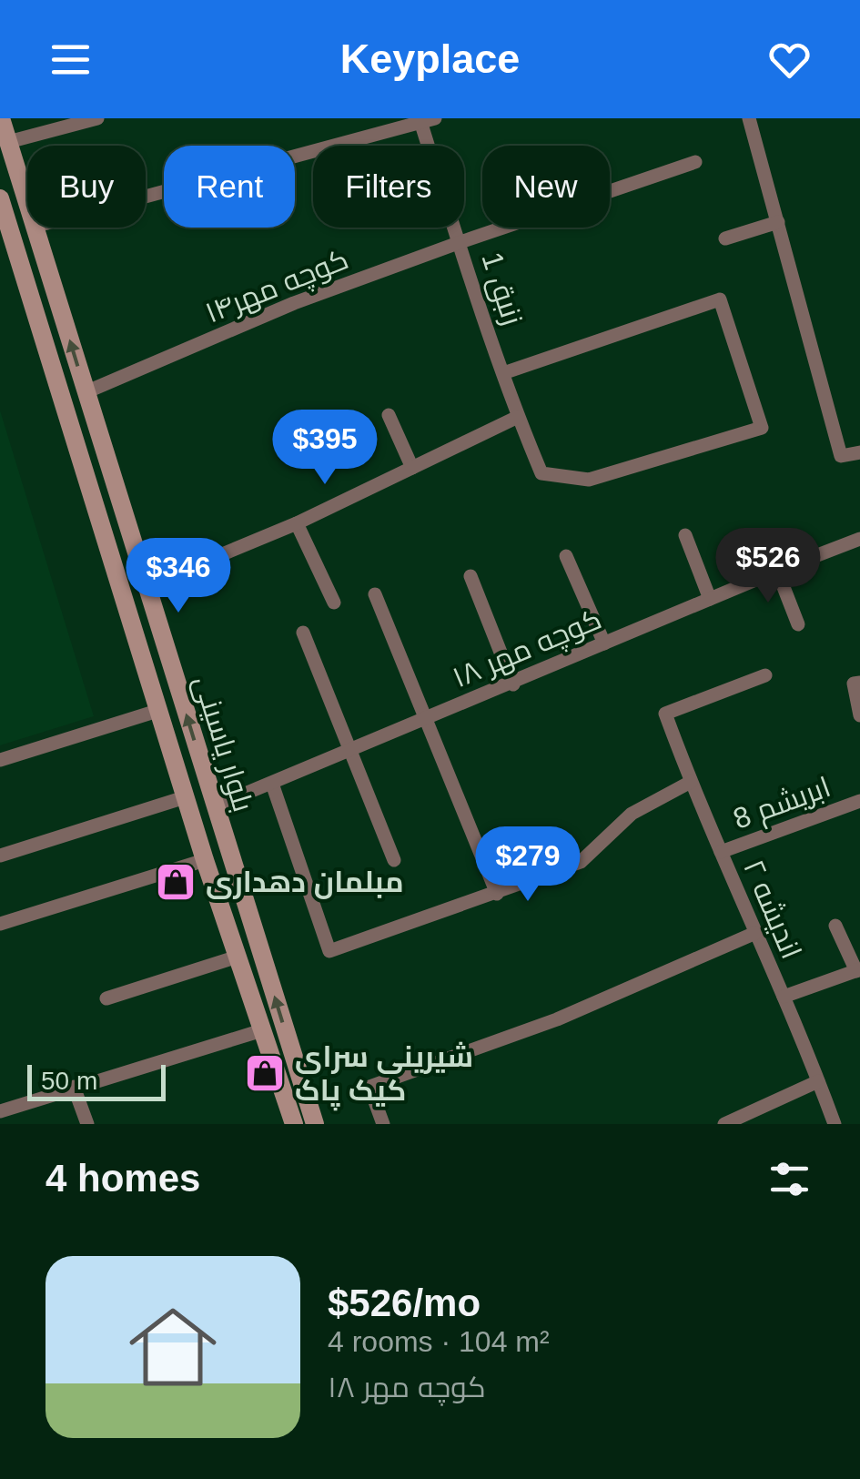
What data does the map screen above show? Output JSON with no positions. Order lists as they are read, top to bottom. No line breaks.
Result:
{"streets":{"main road":["بلوار یاسینی"],"street":["کوچه مهر۱۴","زنبق 1","کوچه مهر ۱۸","ابریشم 8","اندیشه ۲"]},"crossings":[["کوچه مهر۱۴","زنبق 1"],["کوچه مهر۱۴","بلوار یاسینی"],["کوچه مهر ۱۸","بلوار یاسینی"],["ابریشم 8","اندیشه ۲"]],"places":{"shop":["مبلمان دهداری","شیرینی سرای کیک پاک"]},"scale_bar":"50 m","page":{"header":"Keyplace","chip":["Buy","Rent","Filters","New"],"price":["$395","$526","$346","$279"],"scale":"50 m","heading":"4 homes","list":[{"name":"$526/mo","note":"4 rooms · 104 m² · کوچه مهر ۱۸"}]}}
